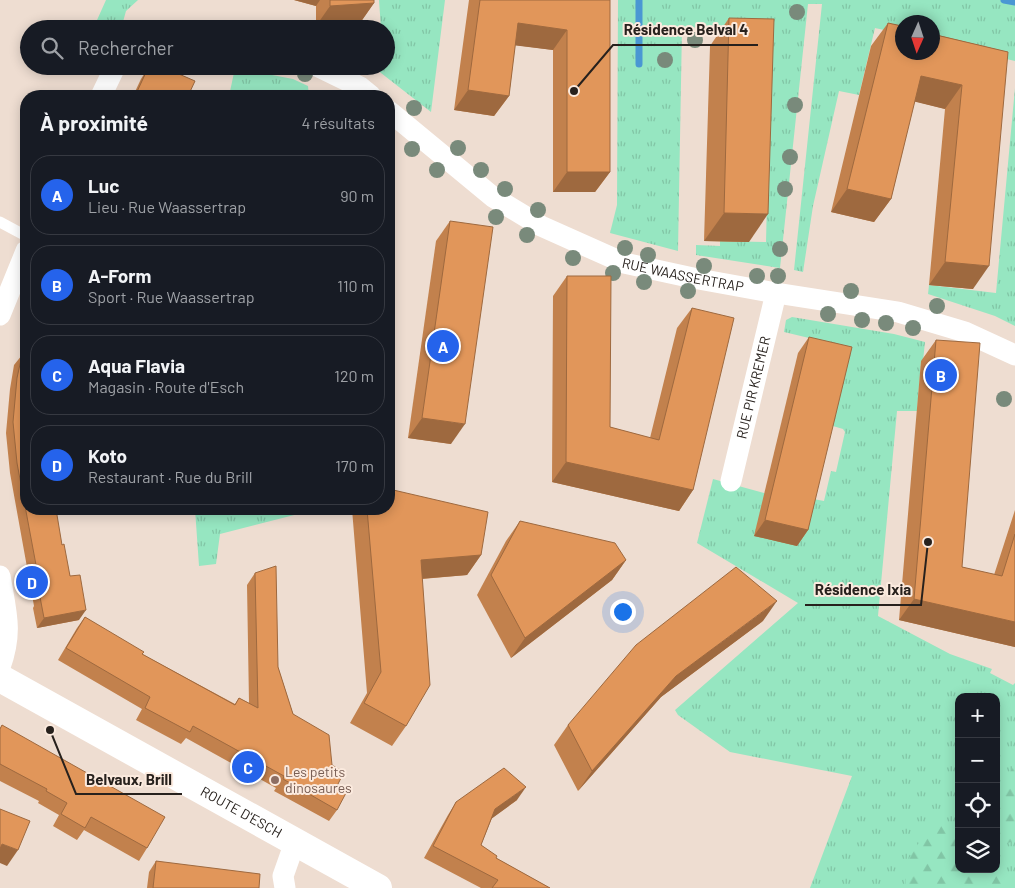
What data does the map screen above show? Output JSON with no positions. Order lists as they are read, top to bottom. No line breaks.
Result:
{"streets":{"main road":["ROUTE D'ESCH"],"street":["RUE WAASSERTRAP","RUE PIR KREMER"]},"crossings":[["RUE WAASSERTRAP","RUE PIR KREMER"]],"places":["Résidence Belval 4","Résidence Ixia","Belvaux, Brill","Les petits dinosaures"],"north":"bottom","page":{"search":"Rechercher","heading":["À proximité","4 résultats"],"list":[{"mark":"A","name":"Luc","note":"Lieu · Rue Waassertrap","value":"90 m"},{"mark":"B","name":"A-Form","note":"Sport · Rue Waassertrap","value":"110 m"},{"mark":"C","name":"Aqua Flavia","note":"Magasin · Route d'Esch","value":"120 m"},{"mark":"D","name":"Koto","note":"Restaurant · Rue du Brill","value":"170 m"}],"pins":["A","B","D","C"],"map_buttons":["+","−"]}}
